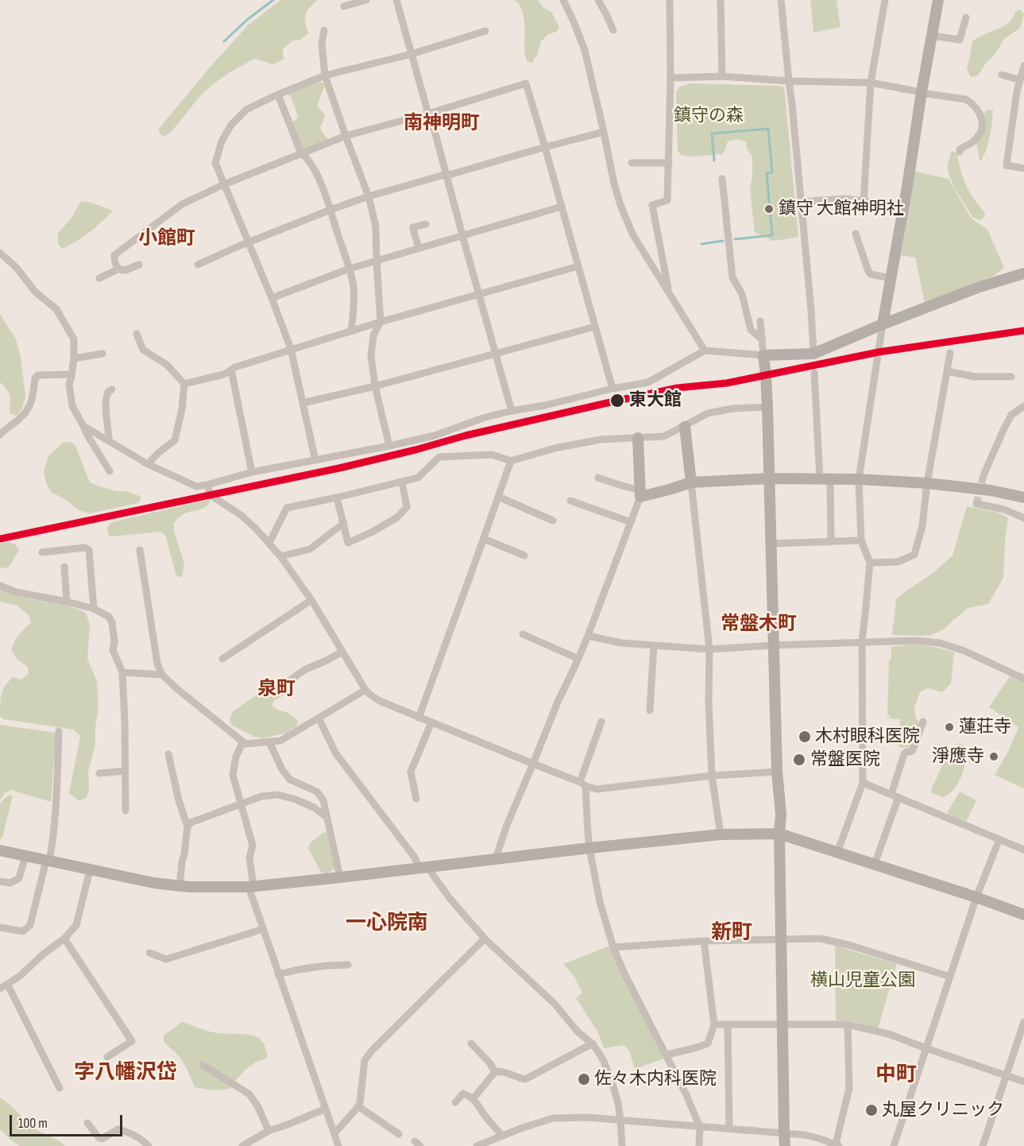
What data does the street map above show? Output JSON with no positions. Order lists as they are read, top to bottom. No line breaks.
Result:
{"districts":["南神明町","小館町","常盤木町","泉町","一心院南","新町","字八幡沢岱","中町"],"parks":["鎮守の森","横山児童公園"],"places":["鎮守 大館神明社","東大館","蓮荘寺","木村眼科医院","淨應寺","常盤医院","佐々木内科医院","丸屋クリニック"],"scale_bar":"100 m"}
